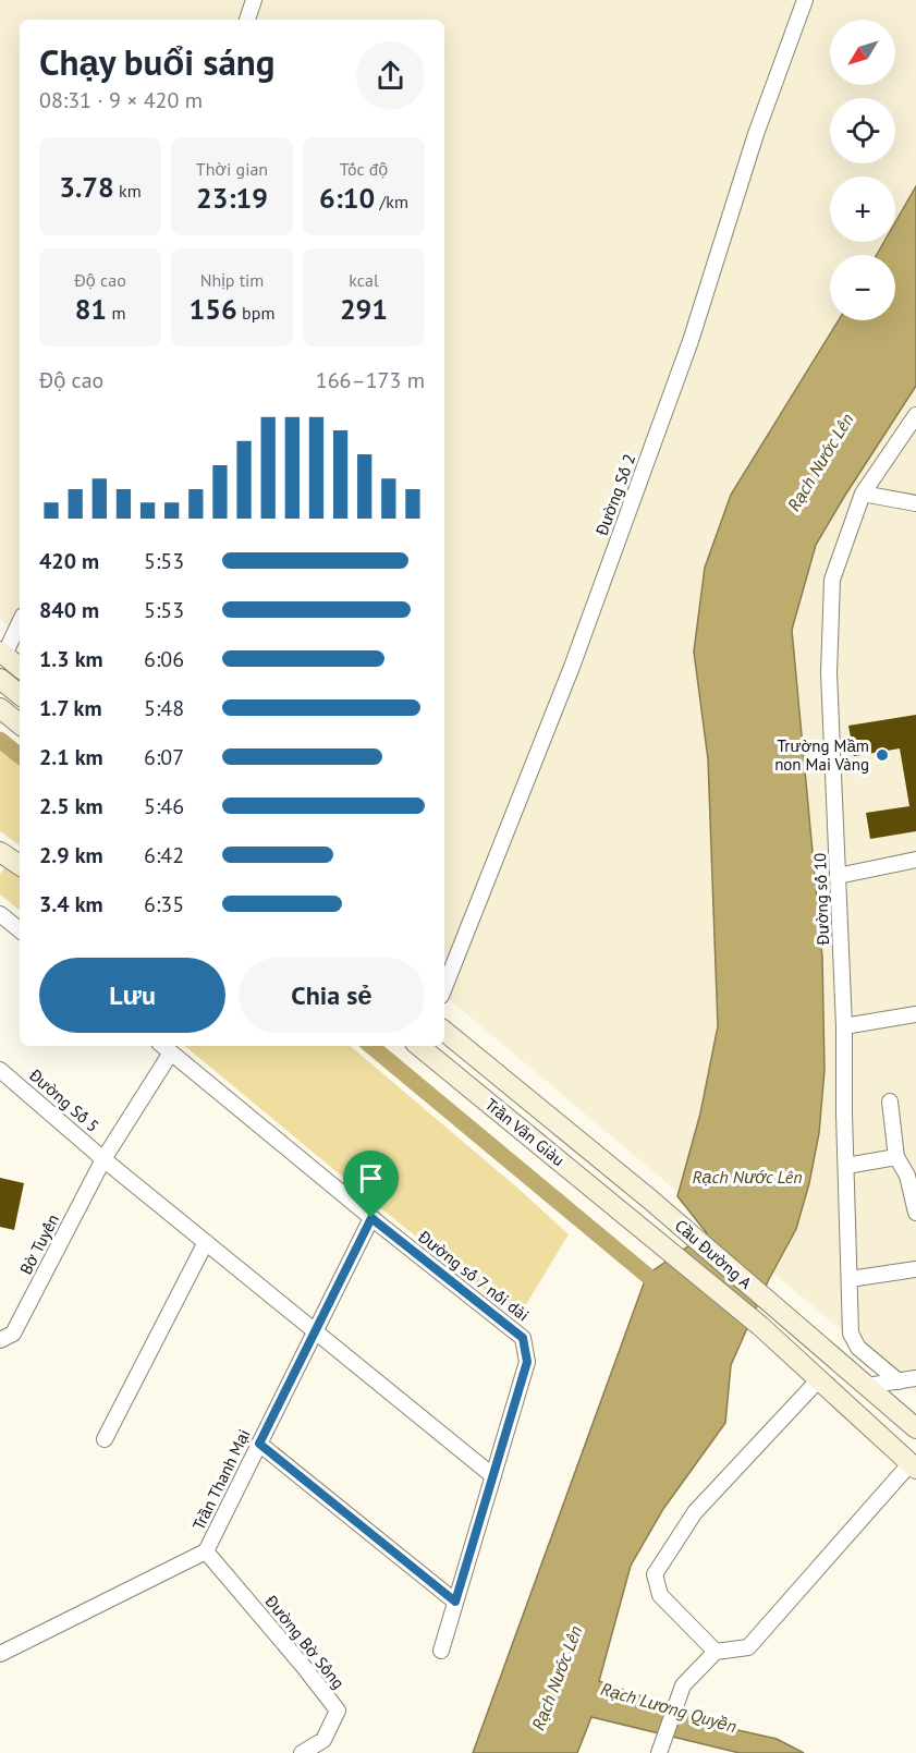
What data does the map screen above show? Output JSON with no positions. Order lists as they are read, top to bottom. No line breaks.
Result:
{"streets":{"main road":["Trần Văn Giàu","Cầu Đường A"],"street":["Đường Số 2","Đường số 10","Đường Số 5","Bờ Tuyến","Đường số 7 nối dài","Trần Thanh Mại","Đường Bờ Sông"]},"crossings":[["Đường Số 5","Bờ Tuyến"],["Đường Số 5","Đường số 7 nối dài"],["Đường Số 5","Trần Thanh Mại"],["Trần Văn Giàu","Cầu Đường A"],["Bờ Tuyến","Đường số 7 nối dài"],["Đường số 7 nối dài","Trần Thanh Mại"],["Trần Thanh Mại","Đường Bờ Sông"]],"water":["Rạch Nước Lên","Rạch Lương Quyền"],"places":["Trường Mầm non Mai Vàng"],"north":"bottom left","page":{"map_buttons":["+","−"],"heading":["Chạy buổi sáng","08:31 · 9 × 420 m"],"stats":[["3.78 km"],["Thời gian","23:19"],["Tốc độ","6:10 /km"],["Độ cao","81 m"],["Nhịp tim","156 bpm"],["kcal","291"]],"chart":["Độ cao","166–173 m"],"list":[{"name":"420 m","note":"5:53"},{"name":"840 m","note":"5:53"},{"name":"1.3 km","note":"6:06"},{"name":"1.7 km","note":"5:48"},{"name":"2.1 km","note":"6:07"},{"name":"2.5 km","note":"5:46"},{"name":"2.9 km","note":"6:42"},{"name":"3.4 km","note":"6:35"}],"buttons":["Lưu","Chia sẻ"]}}
